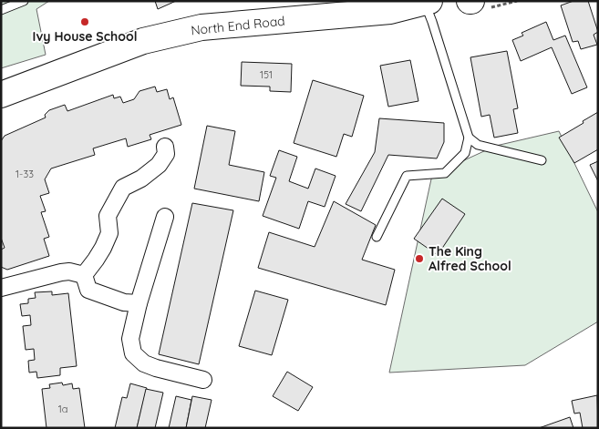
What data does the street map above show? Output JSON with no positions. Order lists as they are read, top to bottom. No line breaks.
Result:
{"streets":{"main road":["North End Road"]},"places":["Ivy House School","The King Alfred School"],"house_numbers":["151","1-33","1a"]}
